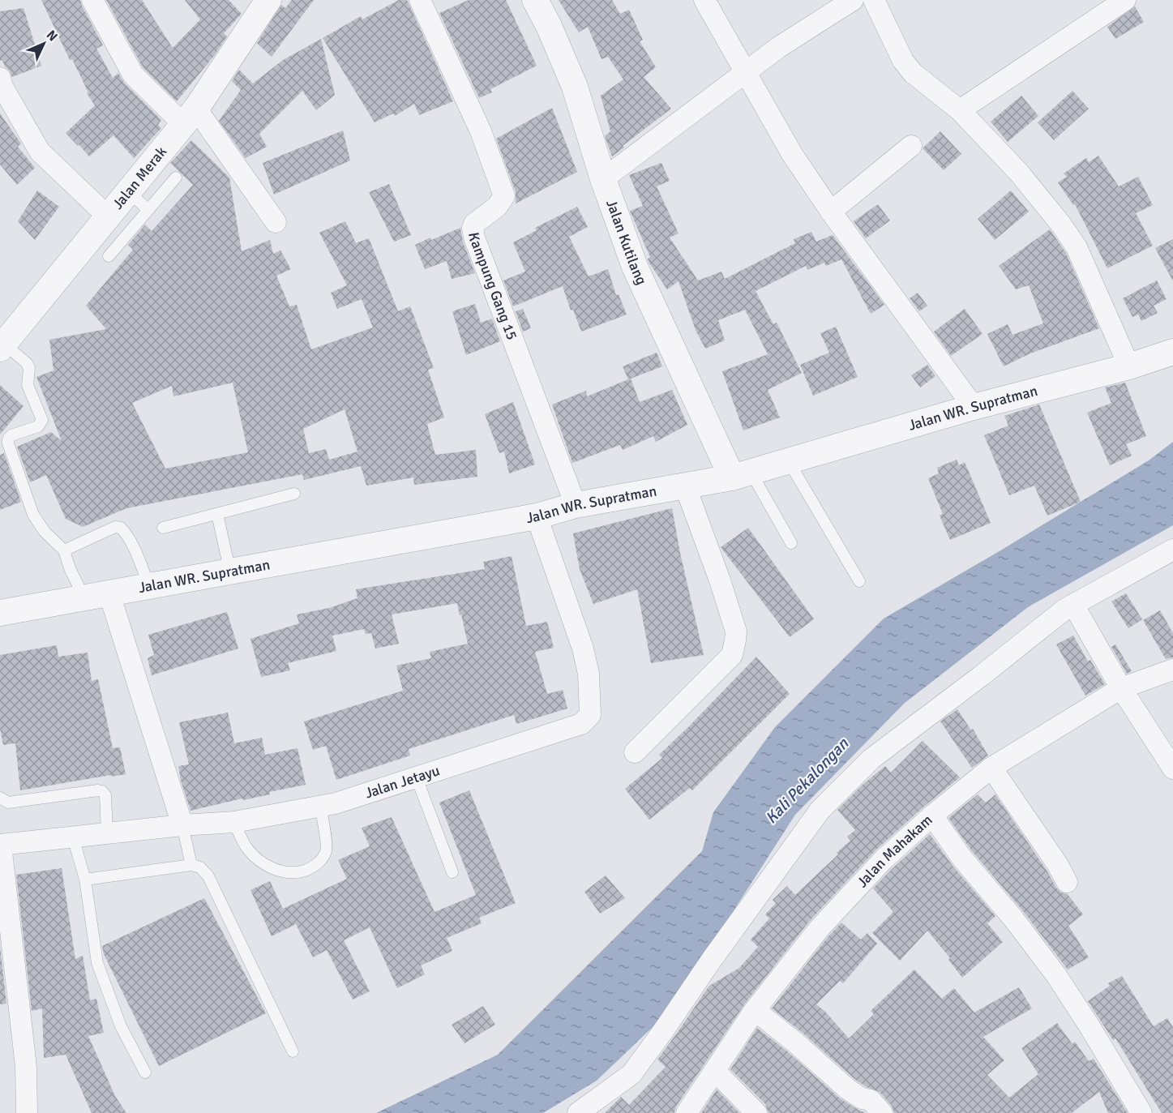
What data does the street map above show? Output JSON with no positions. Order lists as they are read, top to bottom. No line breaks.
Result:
{"streets":{"street":["Jalan Merak","Jalan Kutilang","Kampung Gang 15","Jalan WR. Supratman","Jalan Jetayu","Jalan Mahakam"]},"crossings":[["Jalan Kutilang","Jalan WR. Supratman"],["Kampung Gang 15","Jalan WR. Supratman"],["Jalan WR. Supratman","Jalan Jetayu"]],"water":["Kali Pekalongan"],"north":"top right"}
